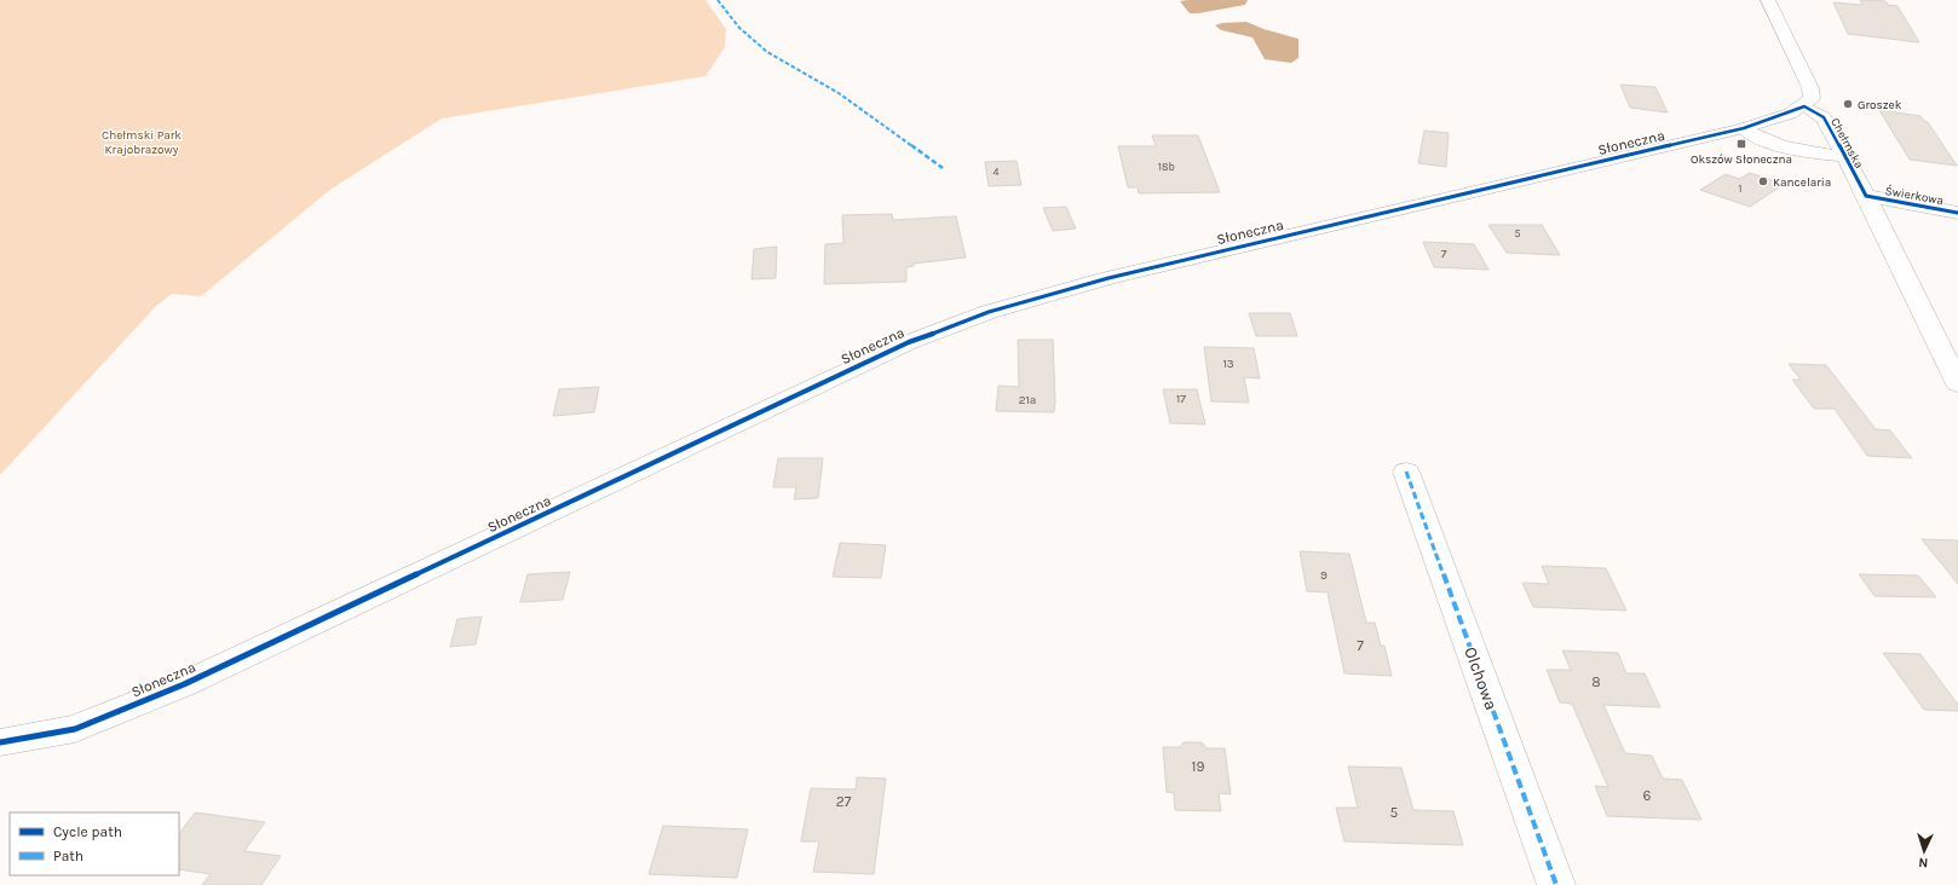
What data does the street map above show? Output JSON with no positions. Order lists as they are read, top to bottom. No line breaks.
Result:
{"streets":{"main road":["Słoneczna","Chełmska","Świerkowa","Olchowa"]},"crossings":[["Słoneczna","Chełmska"],["Chełmska","Świerkowa"]],"parks":["Chełmski Park Krajobrazowy"],"places":{"other":["Groszek","Kancelaria"],"transit":["Okszów Słoneczna"]},"house_numbers":["18b","4","1","5","7","13","17","21a","9","7","8","19","6","27","5"],"legend":["Cycle path","Path"],"north":"bottom"}
